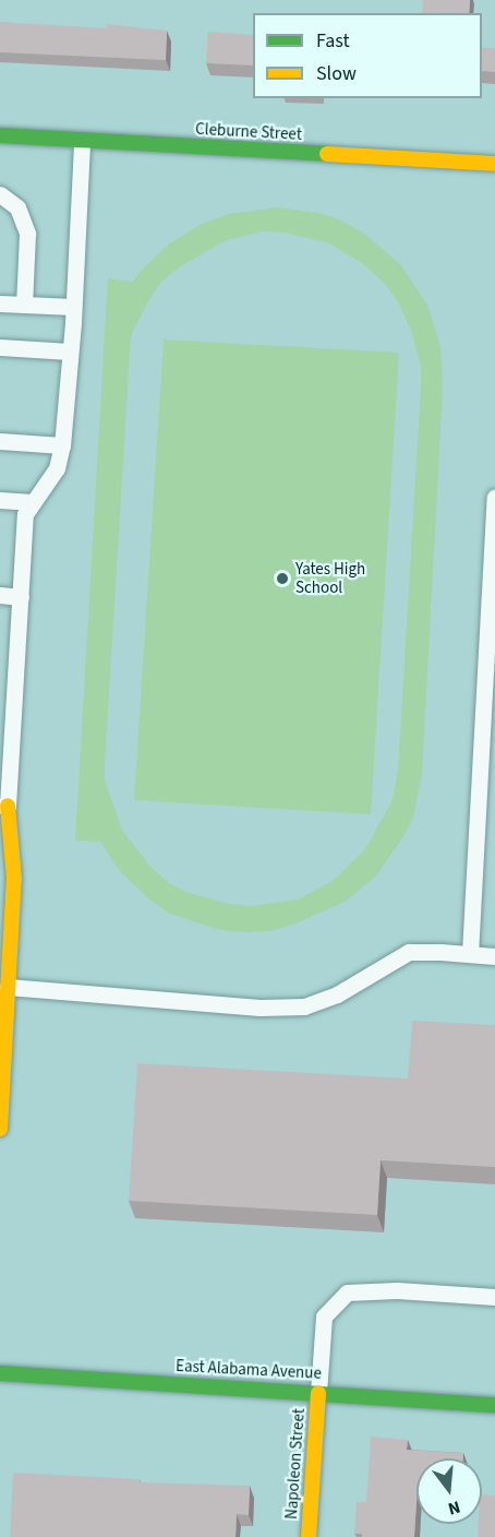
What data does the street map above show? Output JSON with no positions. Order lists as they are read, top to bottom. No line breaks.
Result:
{"streets":{"street":["Cleburne Street","East Alabama Avenue","Napoleon Street"]},"crossings":[["East Alabama Avenue","Napoleon Street"]],"places":["Yates High School"],"legend":["Fast","Slow"],"north":"bottom"}
